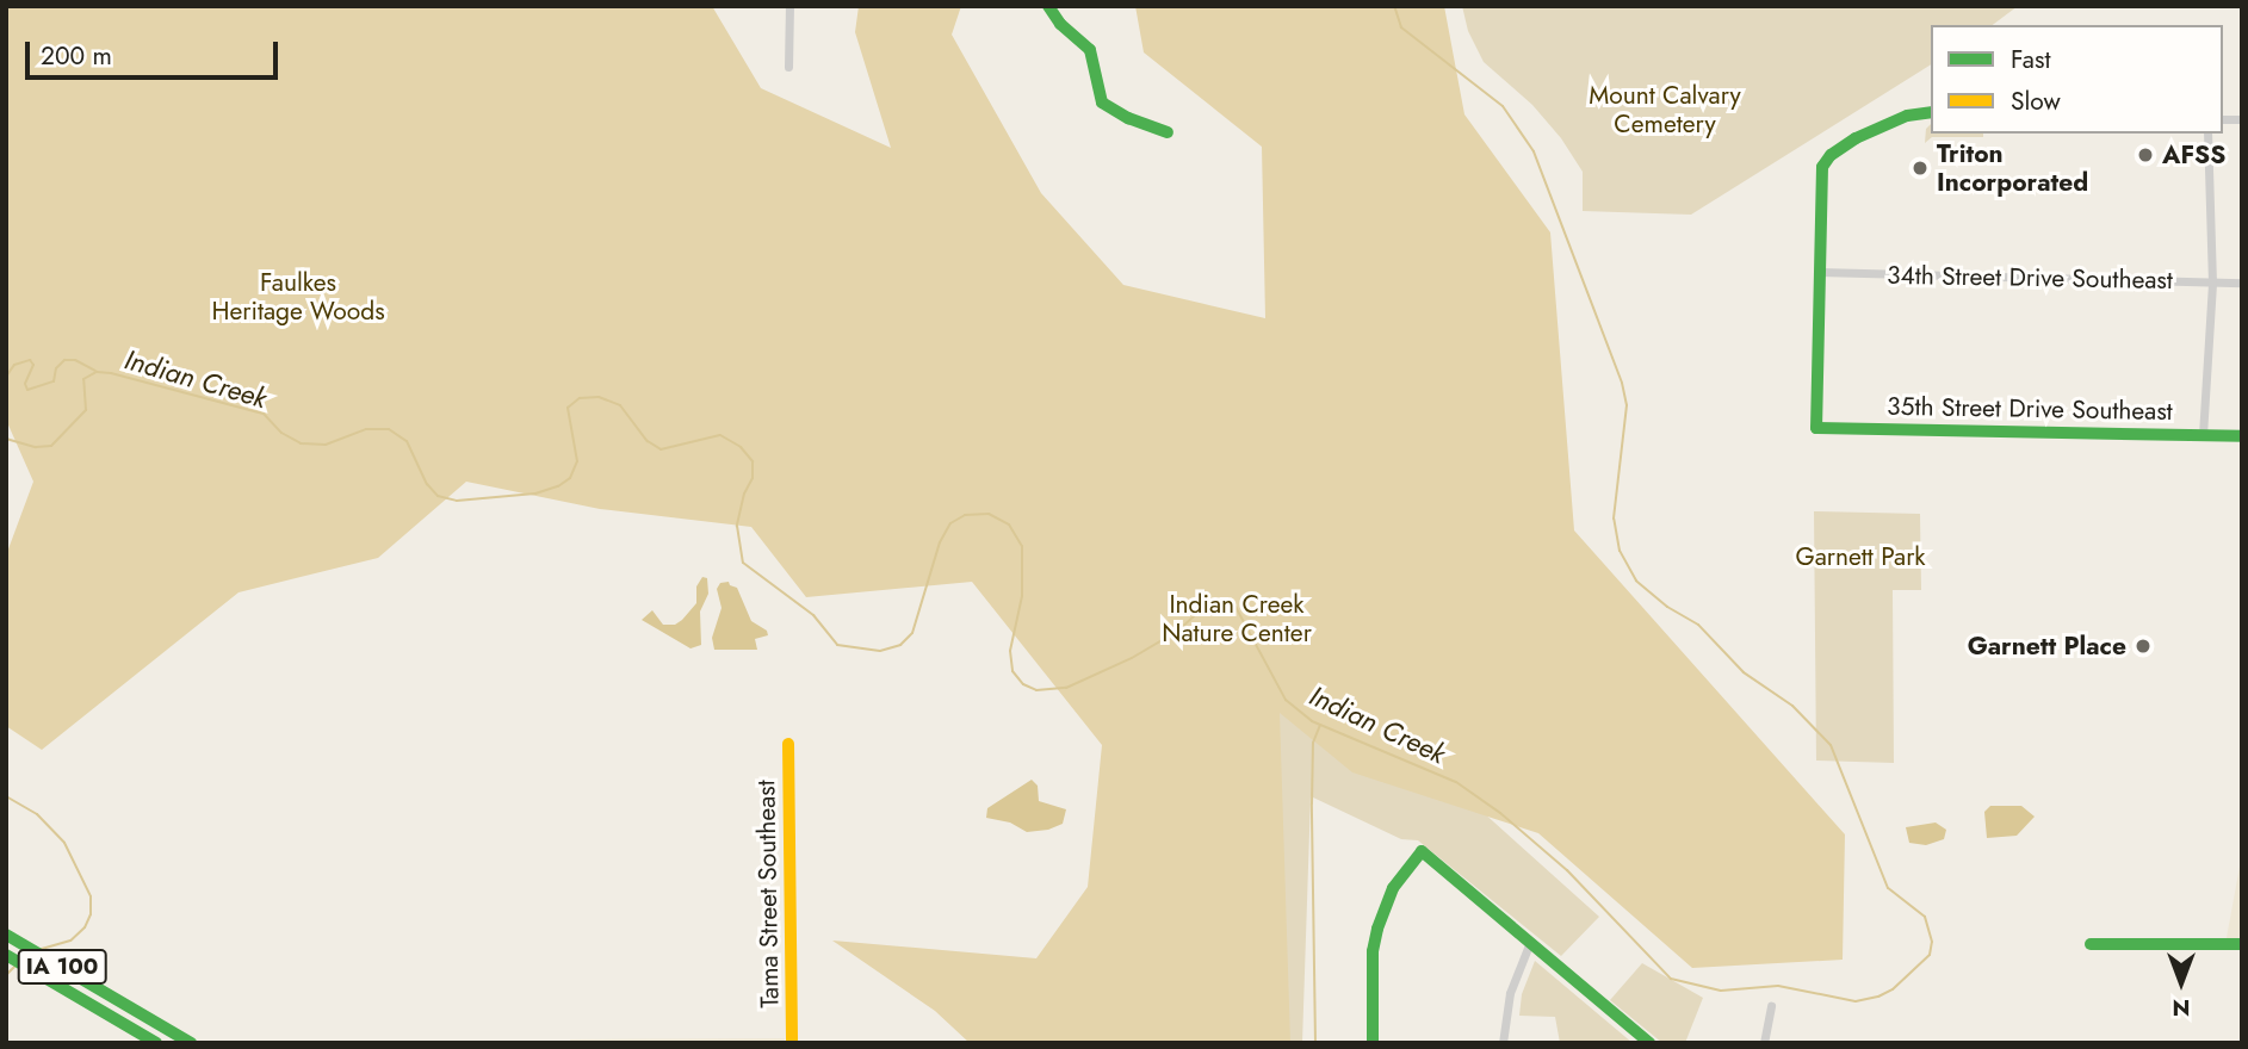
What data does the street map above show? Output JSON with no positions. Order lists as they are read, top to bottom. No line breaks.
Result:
{"streets":{"main road":["35th Street Drive Southeast","Tama Street Southeast","IA 100"],"street":["34th Street Drive Southeast"]},"crossings":[["34th Street Drive Southeast","35th Street Drive Southeast"]],"water":["Indian Creek"],"parks":["Mount Calvary Cemetery","Faulkes Heritage Woods","Garnett Park","Indian Creek Nature Center"],"places":["AFSS","Triton Incorporated","Garnett Place"],"legend":["Fast","Slow"],"scale_bar":"200 m","north":"bottom"}
